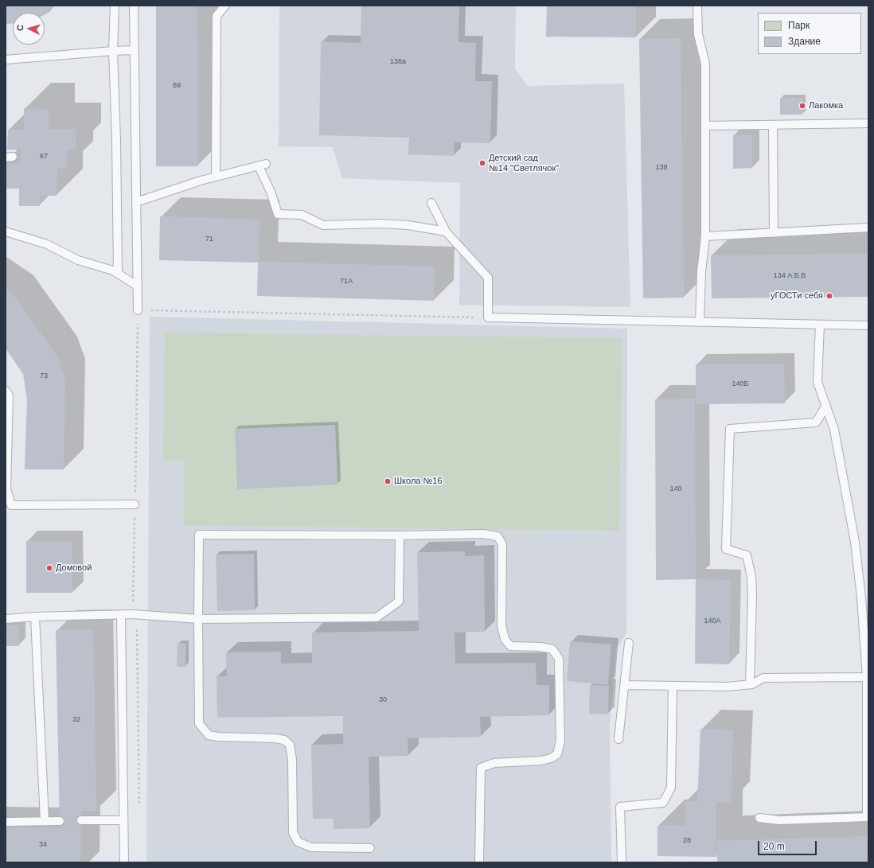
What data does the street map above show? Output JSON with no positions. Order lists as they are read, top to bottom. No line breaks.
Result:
{"places":["Лакомка","Детский сад №14 \"Светлячок\"","уГОСТи себя","Школа №16","Домовой"],"house_numbers":["138а","69","67","138","71","134 А.Б.В","71А","73","140Б","140","140А","30","32","28","34"],"legend":["Парк","Здание"],"scale_bar":"20 m","north":"left"}
